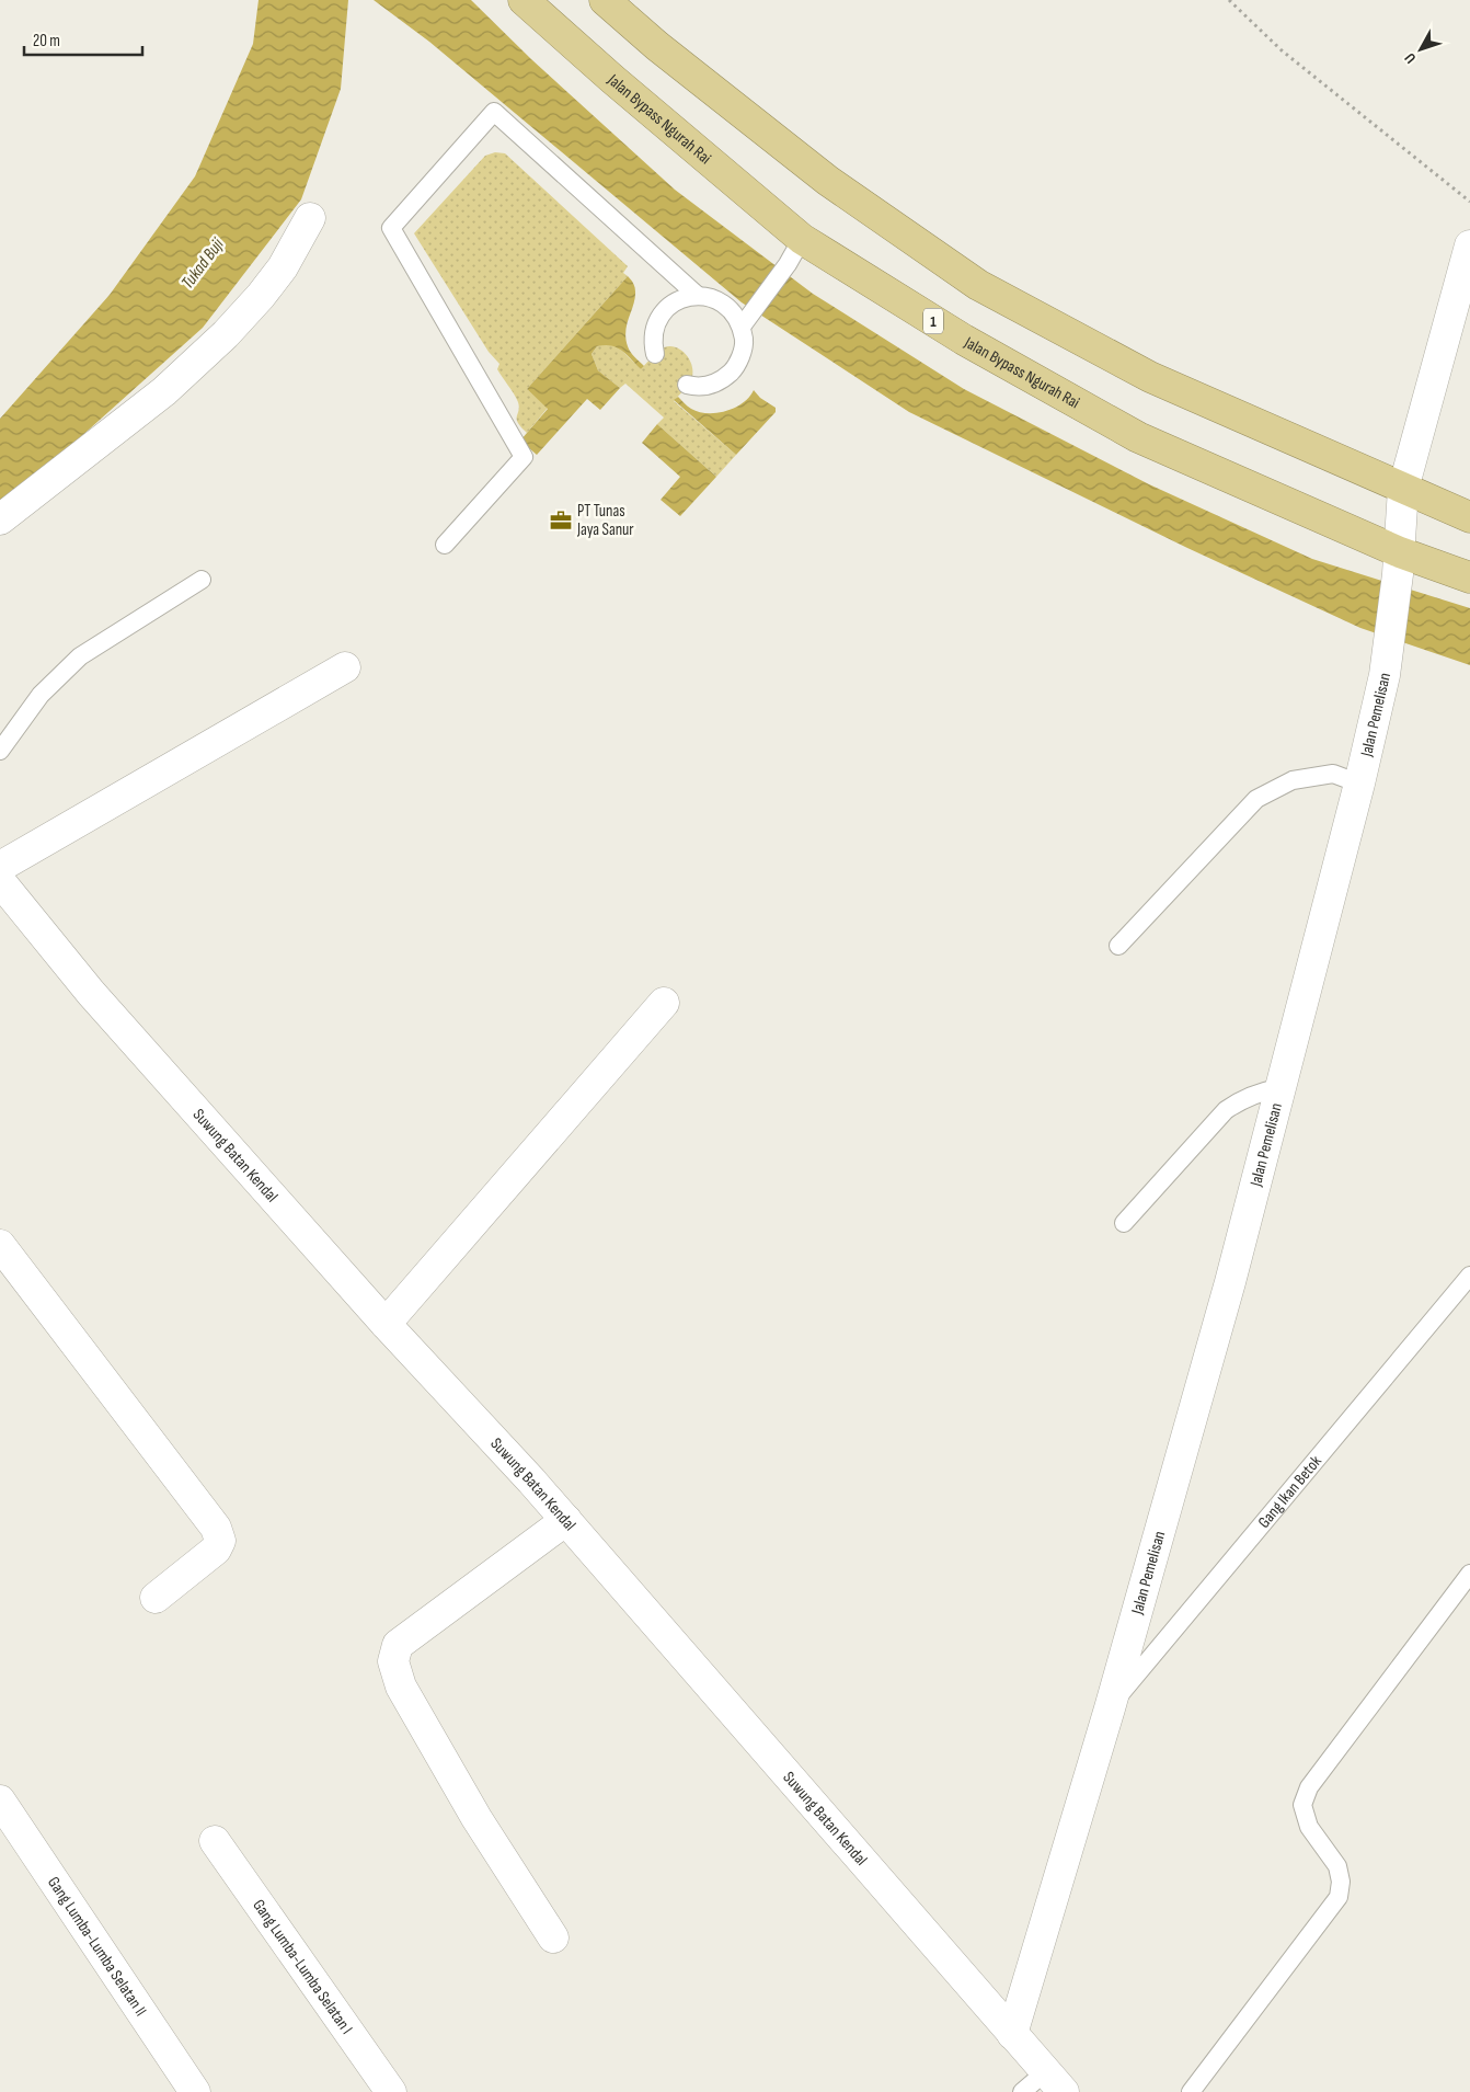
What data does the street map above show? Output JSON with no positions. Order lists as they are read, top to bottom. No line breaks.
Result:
{"streets":{"highway":["Jalan Bypass Ngurah Rai","1"],"street":["Jalan Pemelisan","Suwung Batan Kendal","Gang Lumba-Lumba Selatan II","Gang Lumba-Lumba Selatan I"],"lane":["Gang Ikan Betok"]},"crossings":[["Jalan Bypass Ngurah Rai","Jalan Pemelisan"],["Jalan Pemelisan","Suwung Batan Kendal"],["Jalan Pemelisan","Gang Ikan Betok"]],"water":["Tukad Buji"],"places":{"office":["PT Tunas Jaya Sanur"]},"scale_bar":"20 m","north":"bottom left"}
